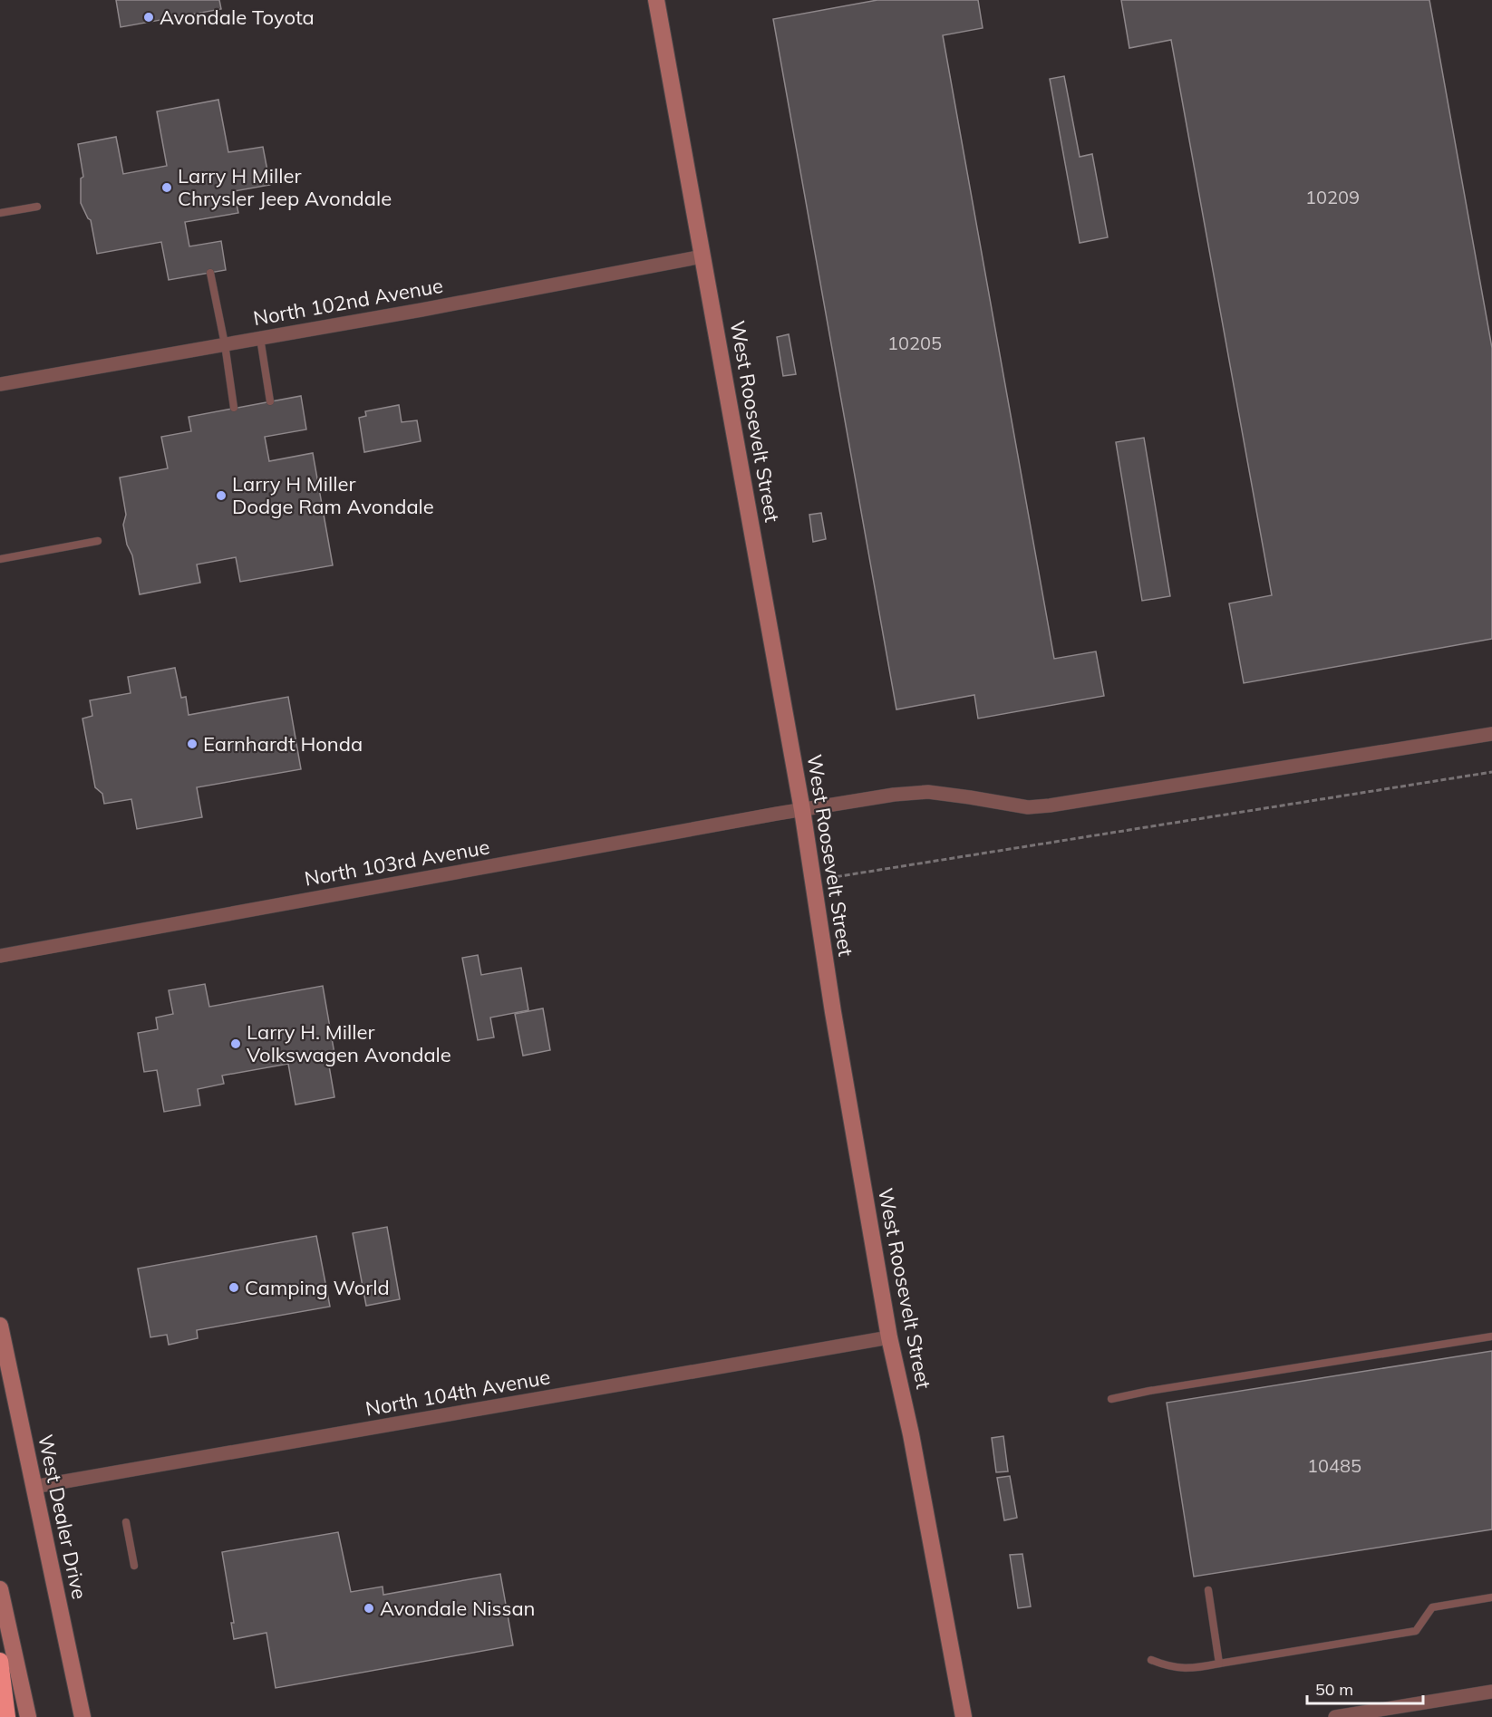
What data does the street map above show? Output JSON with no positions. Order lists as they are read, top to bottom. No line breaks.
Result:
{"streets":{"street":["North 102nd Avenue","West Roosevelt Street","North 103rd Avenue","North 104th Avenue","West Dealer Drive"]},"crossings":[["North 102nd Avenue","West Roosevelt Street"],["West Roosevelt Street","North 103rd Avenue"],["West Roosevelt Street","North 104th Avenue"],["North 104th Avenue","West Dealer Drive"]],"places":["Avondale Toyota","Larry H Miller Chrysler Jeep Avondale","Larry H Miller Dodge Ram Avondale","Earnhardt Honda","Larry H. Miller Volkswagen Avondale","Camping World","Avondale Nissan"],"house_numbers":["10209","10205","10485"],"scale_bar":"50 m"}
